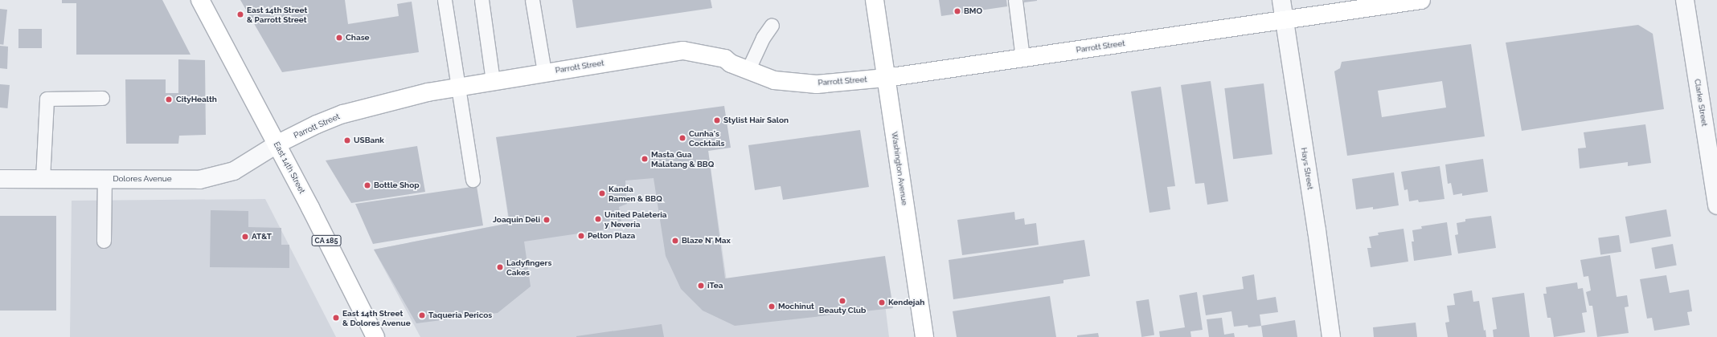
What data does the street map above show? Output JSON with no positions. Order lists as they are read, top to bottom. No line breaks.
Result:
{"streets":{"street":["Parrott Street","Clarke Street","East 14th Street","Washington Avenue","Hays Street","Dolores Avenue","CA 185"]},"crossings":[["Parrott Street","East 14th Street"],["Parrott Street","Washington Avenue"],["Parrott Street","Hays Street"],["Parrott Street","Dolores Avenue"],["East 14th Street","Dolores Avenue"]],"places":["BMO","East 14th Street & Parrott Street","Chase","CityHealth","Stylist Hair Salon","Cunha's Cocktails","USBank","Masta Gua Malatang & BBQ","Bottle Shop","Kanda Ramen & BBQ","United Paleteria y Neveria","Joaquin Deli","Pelton Plaza","AT&T","Blaze N' Max","Ladyfingers Cakes","iTea","Beauty Club","Kendejah","Mochinut","Taqueria Pericos","East 14th Street & Dolores Avenue"]}
